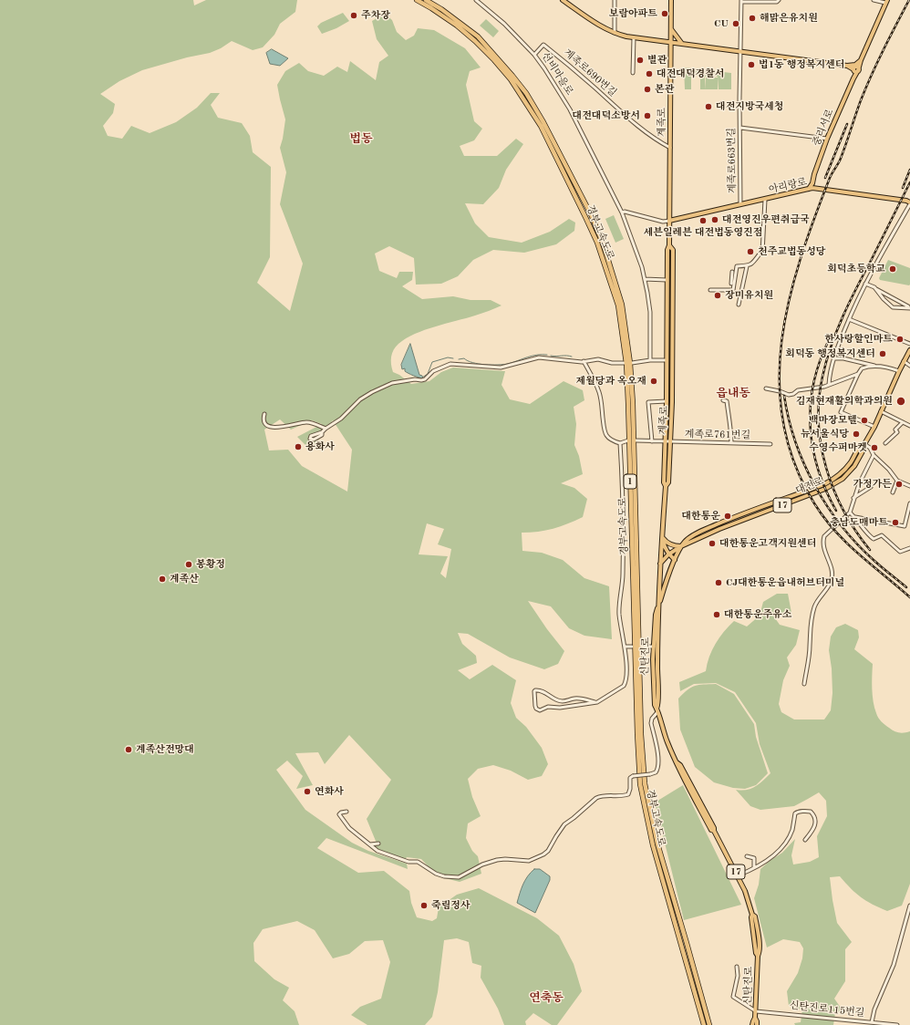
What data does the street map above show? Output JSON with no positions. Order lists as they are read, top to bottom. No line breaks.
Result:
{"streets":{"highway":["경부고속도로","1"],"main road":["계족로","중리서로","아리랑로","대전로","17","신탄진로"],"street":["계족로690번길","선비마을로","계족로663번길","계족로761번길","신탄진로115번길"]},"crossings":[["계족로690번길","선비마을로"],["계족로690번길","계족로"],["계족로","아리랑로"],["계족로","계족로761번길"],["계족로","대전로"],["계족로","신탄진로"],["중리서로","아리랑로"],["계족로663번길","아리랑로"],["대전로","신탄진로"],["신탄진로","신탄진로115번길"]],"districts":["법동","읍내동","연축동"],"places":["보람아파트","주차장","해맑은유치원","CU","별관","법1동 행정복지센터","대전대덕경찰서","본관","대전지방국세청","대전대덕소방서","대전영진우편취급국","세븐일레븐 대전법동영진점","천주교법동성당","회덕초등학교","장미유치원","한사랑할인마트","회덕동 행정복지센터","제월당과 옥오재","김재현재활의학과의원","백마장모텔","뉴서울식당","용화사","수영수퍼마켓","가정가든","대한통운","충남도매마트","대한통운고객지원센터","봉황정","계족산","CJ대한통운읍내허브터미널","대한통운주유소","계족산전망대","연화사","죽림정사"]}
